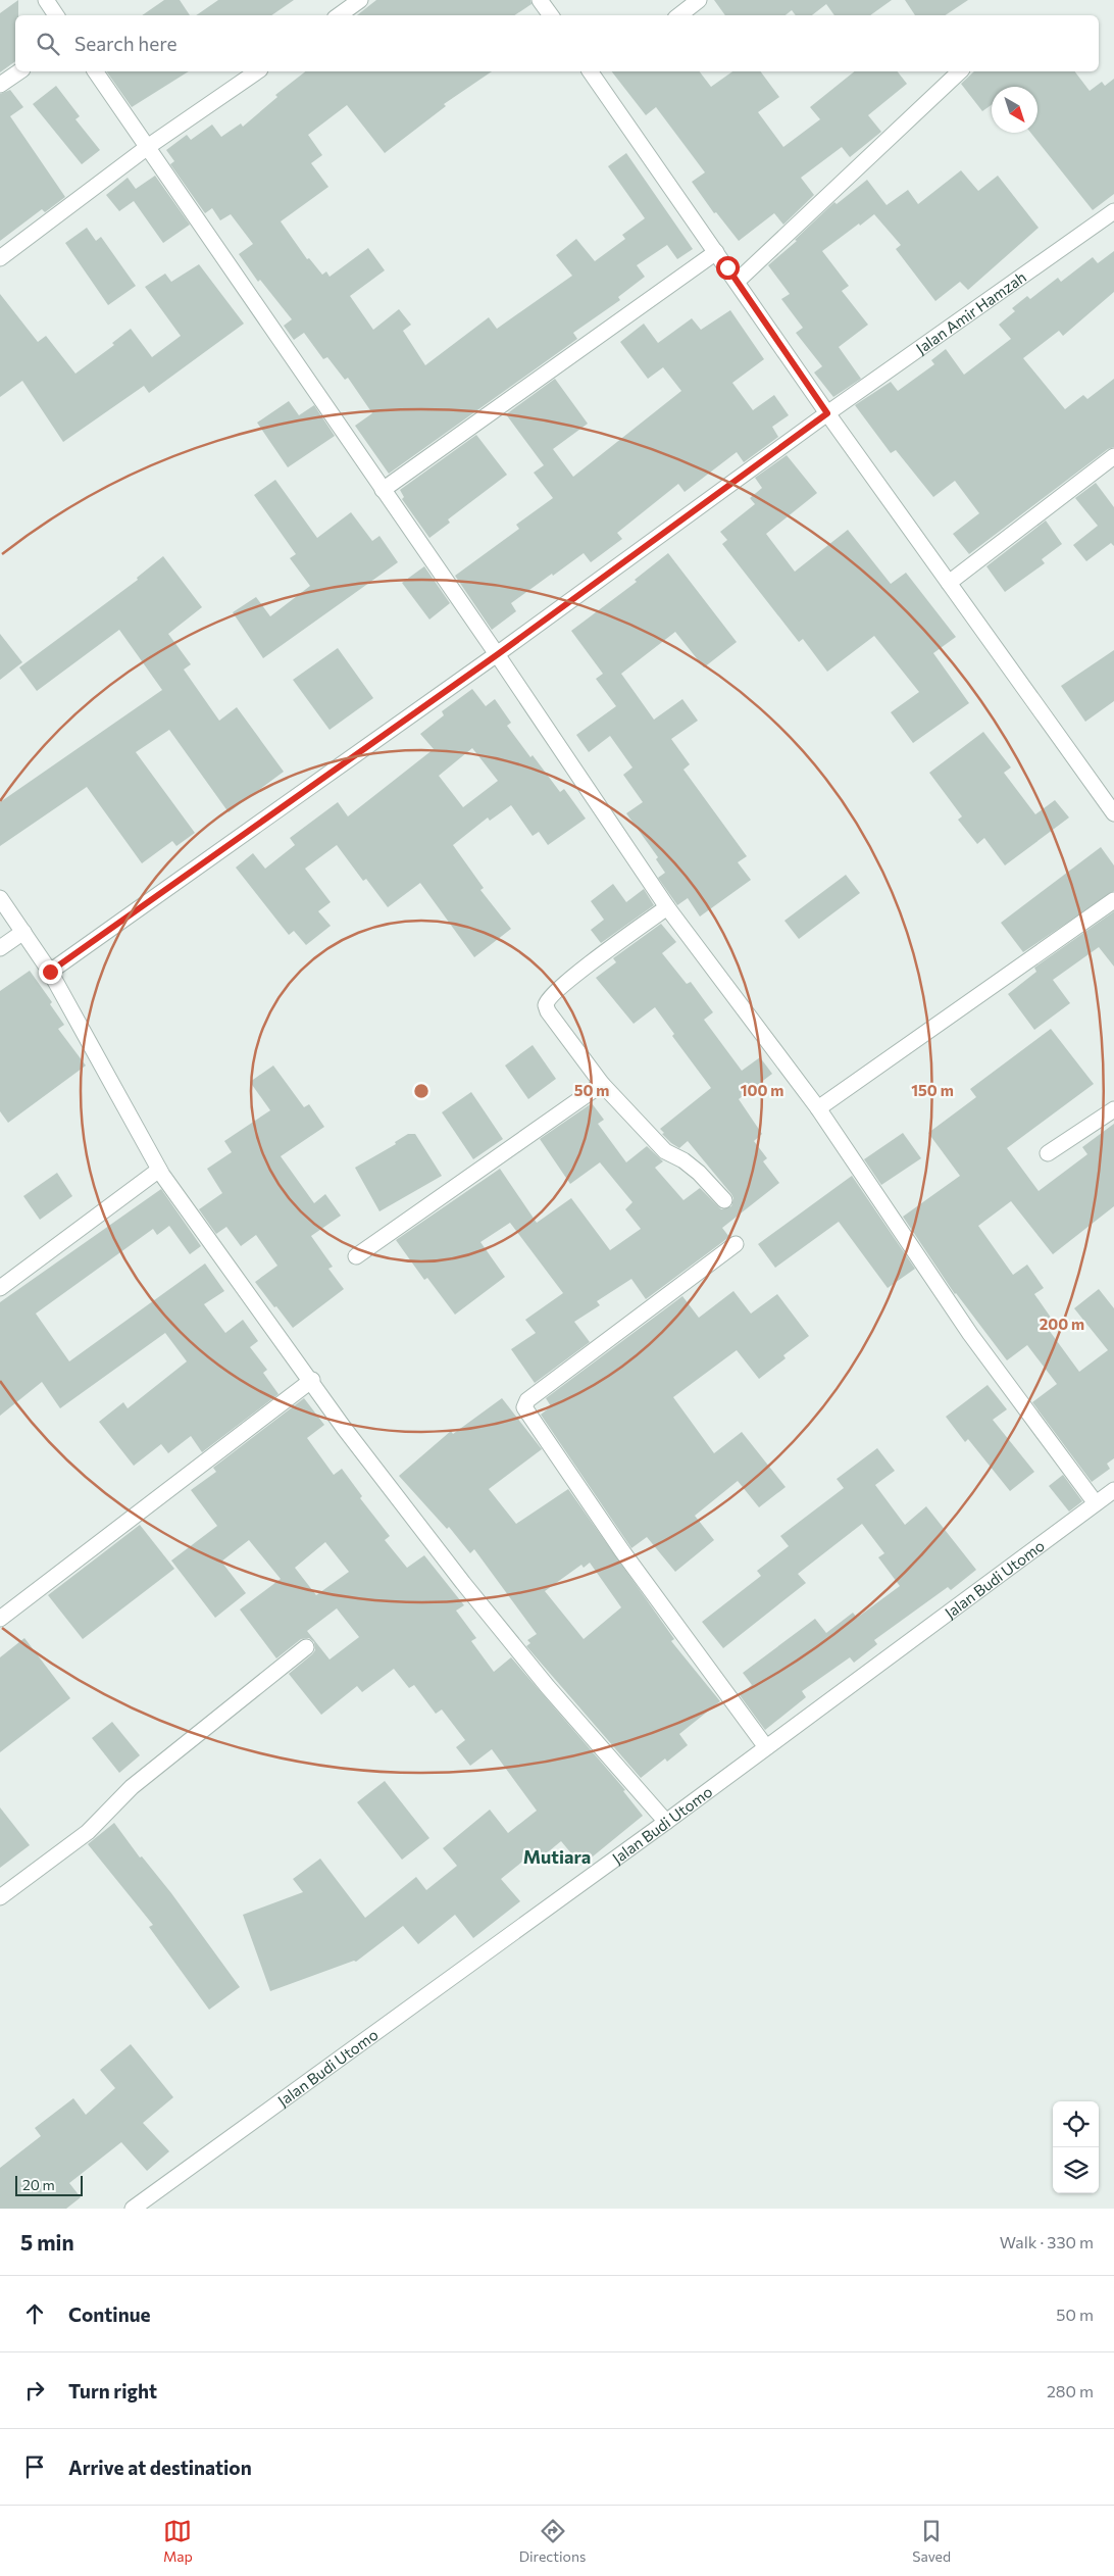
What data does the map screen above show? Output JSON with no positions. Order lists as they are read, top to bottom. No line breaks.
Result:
{"streets":{"street":["Jalan Amir Hamzah","Jalan Budi Utomo"]},"districts":["Mutiara"],"scale_bar":"20 m","north":"bottom right","page":{"search":"Search here","scale":"20 m","heading":["5 min","Walk · 330 m"],"list":[["Continue","50 m"],["Turn right","280 m"],"Arrive at destination"],"nav":["Map","Directions","Saved"]},"rings":["50 m","100 m","150 m","200 m"]}
